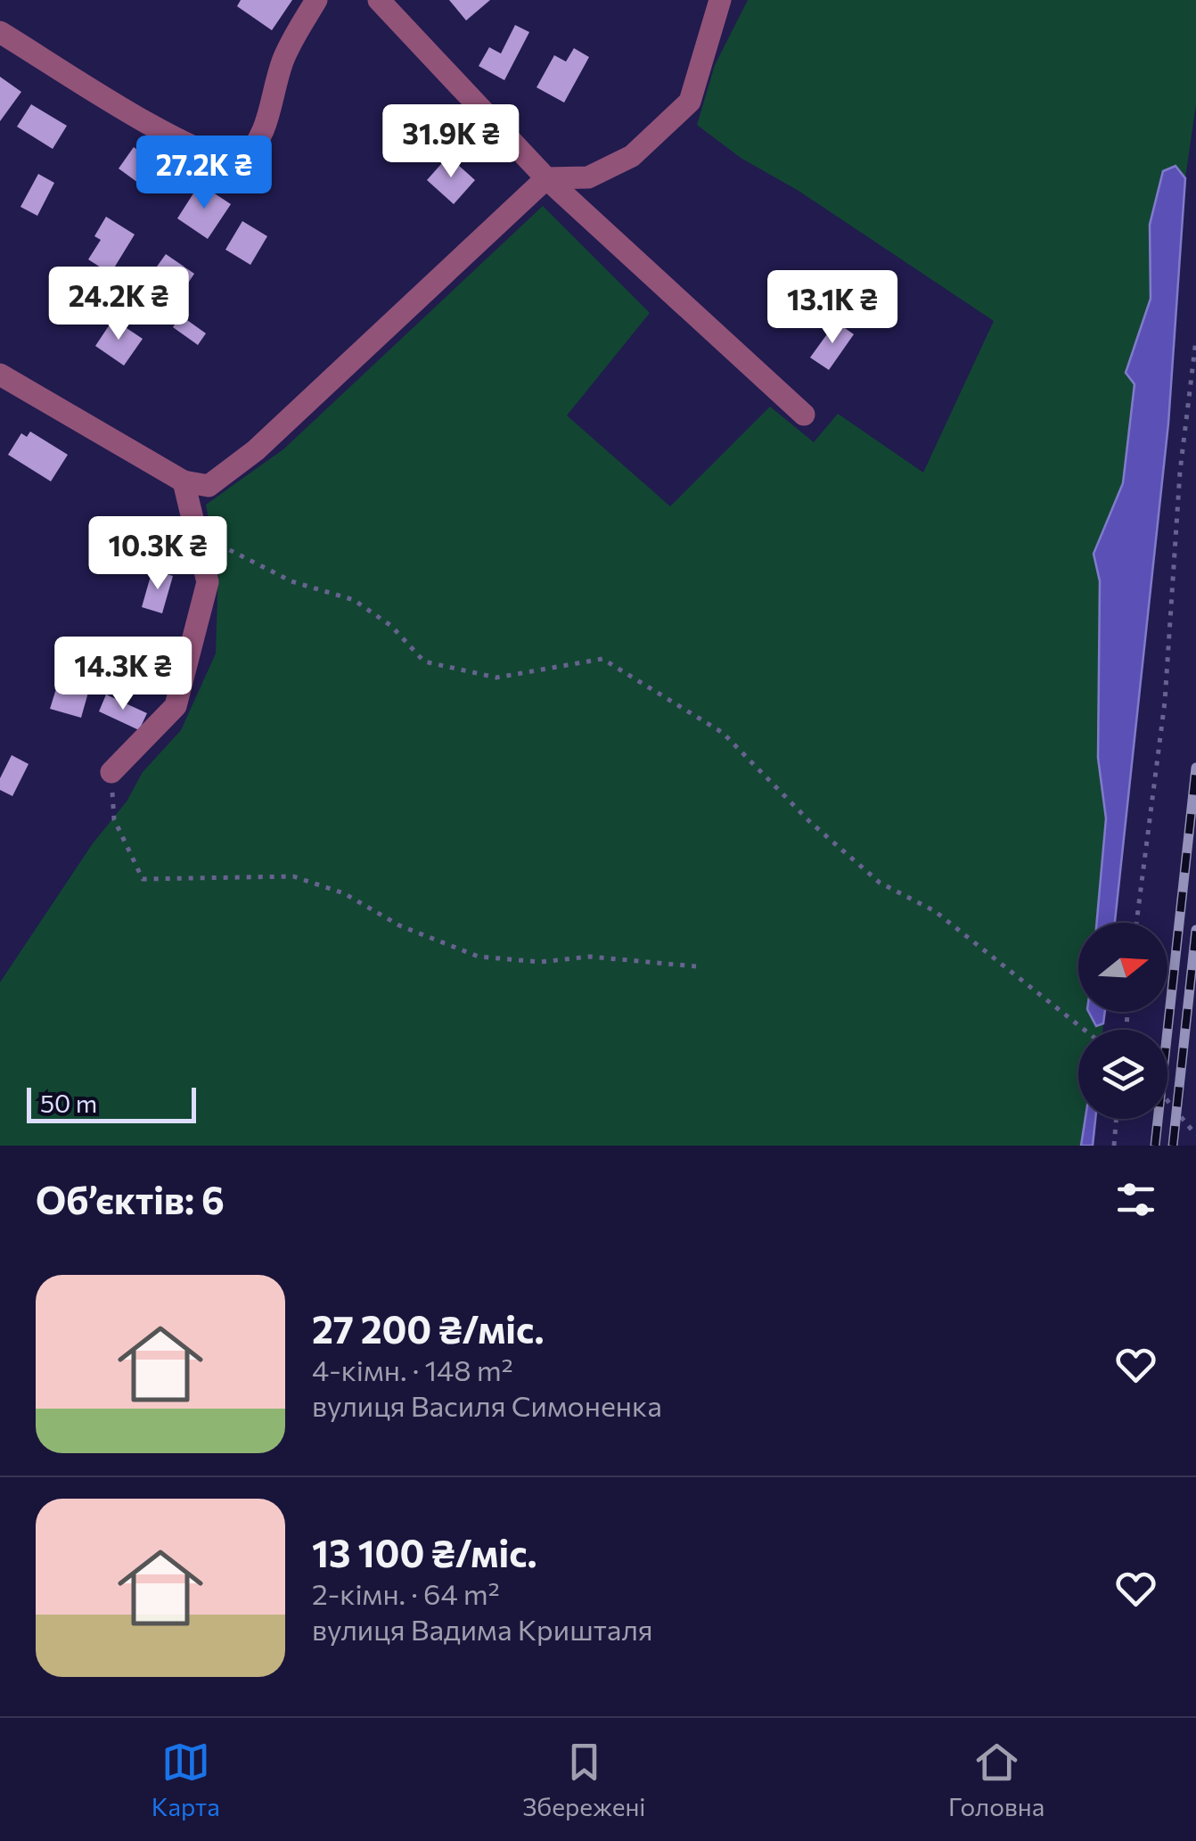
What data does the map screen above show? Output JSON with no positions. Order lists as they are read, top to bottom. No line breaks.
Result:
{"scale_bar":"50 m","north":"right","page":{"price":["31.9K ₴","27.2K ₴","24.2K ₴","13.1K ₴","10.3K ₴","14.3K ₴"],"scale":"50 m","heading":"Об’єктів: 6","list":[{"name":"27 200 ₴/міс.","note":"4-кімн. · 148 m² · вулиця Василя Симоненка"},{"name":"13 100 ₴/міс.","note":"2-кімн. · 64 m² · вулиця Вадима Кришталя"}],"tabs":["Карта","Збережені","Головна"]}}
